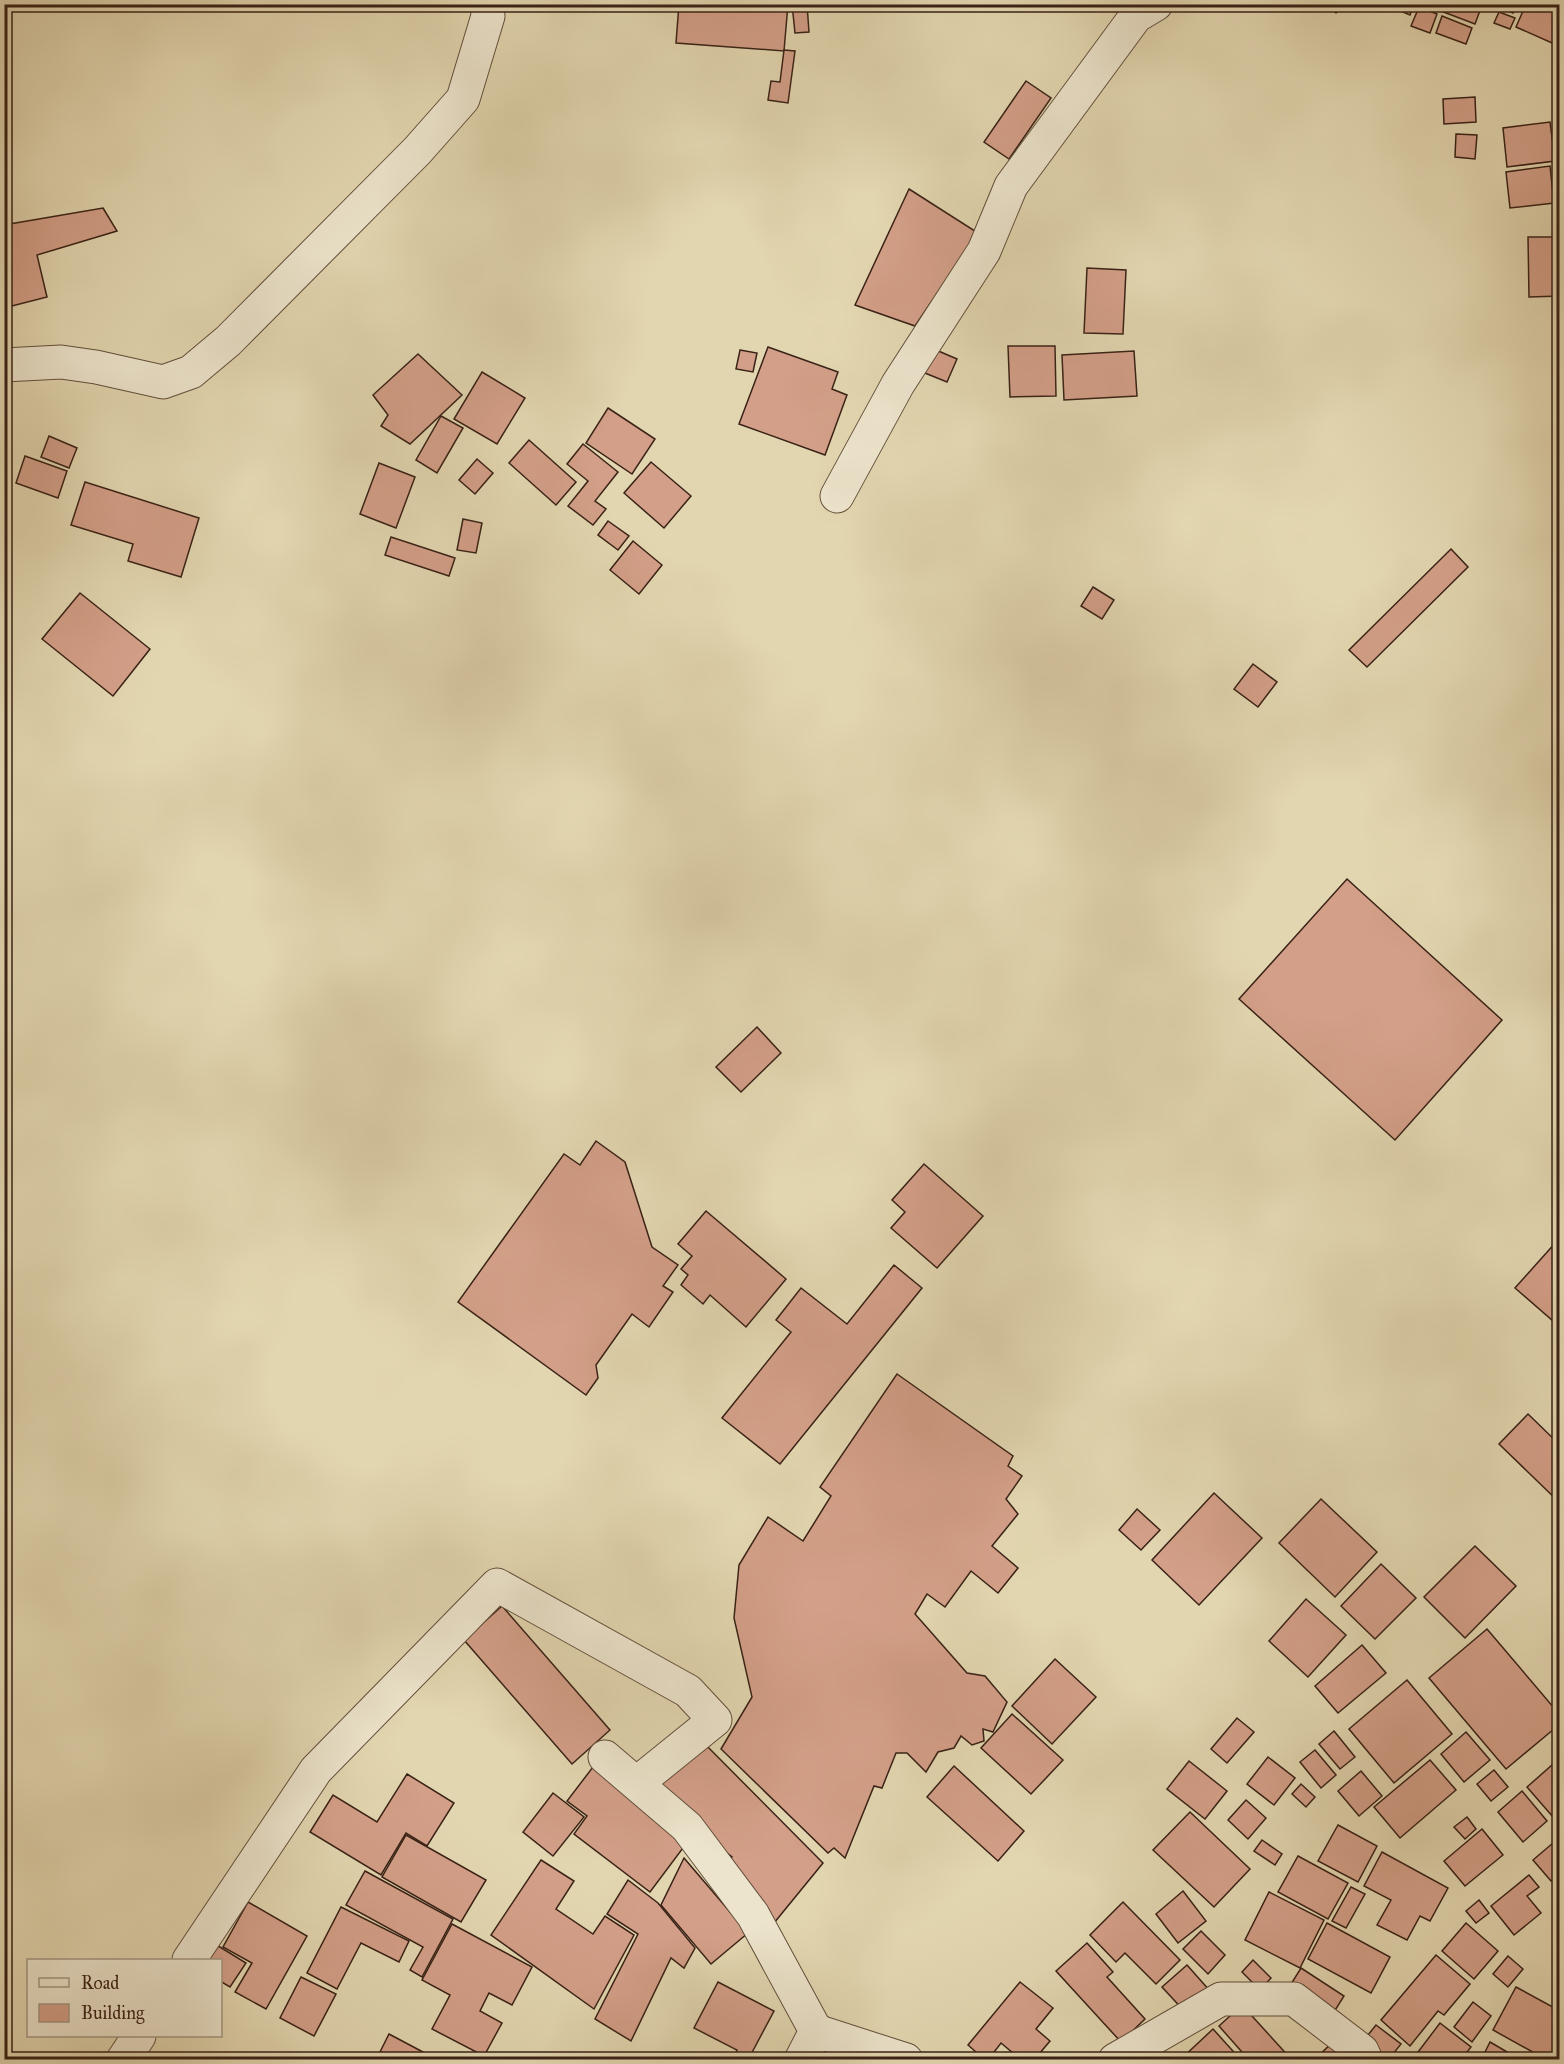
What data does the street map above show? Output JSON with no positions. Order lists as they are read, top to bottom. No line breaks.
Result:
{"legend":["Road","Building"]}
